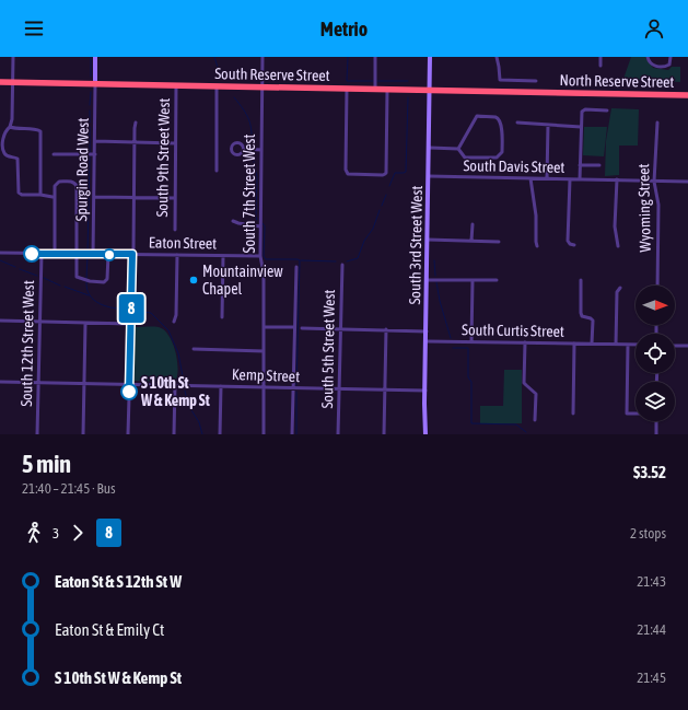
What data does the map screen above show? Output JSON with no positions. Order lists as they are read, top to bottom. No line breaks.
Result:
{"streets":{"highway":["South Reserve Street","North Reserve Street"],"main road":["South 3rd Street West"],"street":["South 9th Street West","South Davis Street","Spurgin Road West","South 7th Street West","Wyoming Street","Eaton Street","South Curtis Street","South 12th Street West","South 5th Street West","Kemp Street"]},"crossings":[["South Reserve Street","North Reserve Street"],["South Reserve Street","South 9th Street West"],["South Reserve Street","Spurgin Road West"],["South Reserve Street","South 7th Street West"],["South Reserve Street","South 3rd Street West"],["South Davis Street","Wyoming Street"],["South Davis Street","South 3rd Street West"],["Spurgin Road West","Eaton Street"],["South 7th Street West","Eaton Street"],["South 7th Street West","Kemp Street"],["Eaton Street","South 12th Street West"],["South 3rd Street West","South Curtis Street"],["South 3rd Street West","Kemp Street"],["South 12th Street West","Kemp Street"],["South 5th Street West","Kemp Street"]],"places":["Mountainview Chapel","S 10th St W & Kemp St"],"lines":["bus line 8"],"north":"right","page":{"header":"Metrio","on_map":"8","heading":["5 min","21:40 – 21:45 · Bus","$3.52"],"legs":["3","8","2 stops"],"list":[{"name":"Eaton St & S 12th St W","value":"21:43"},{"name":"Eaton St & Emily Ct","value":"21:44"},{"name":"S 10th St W & Kemp St","value":"21:45"}]}}
